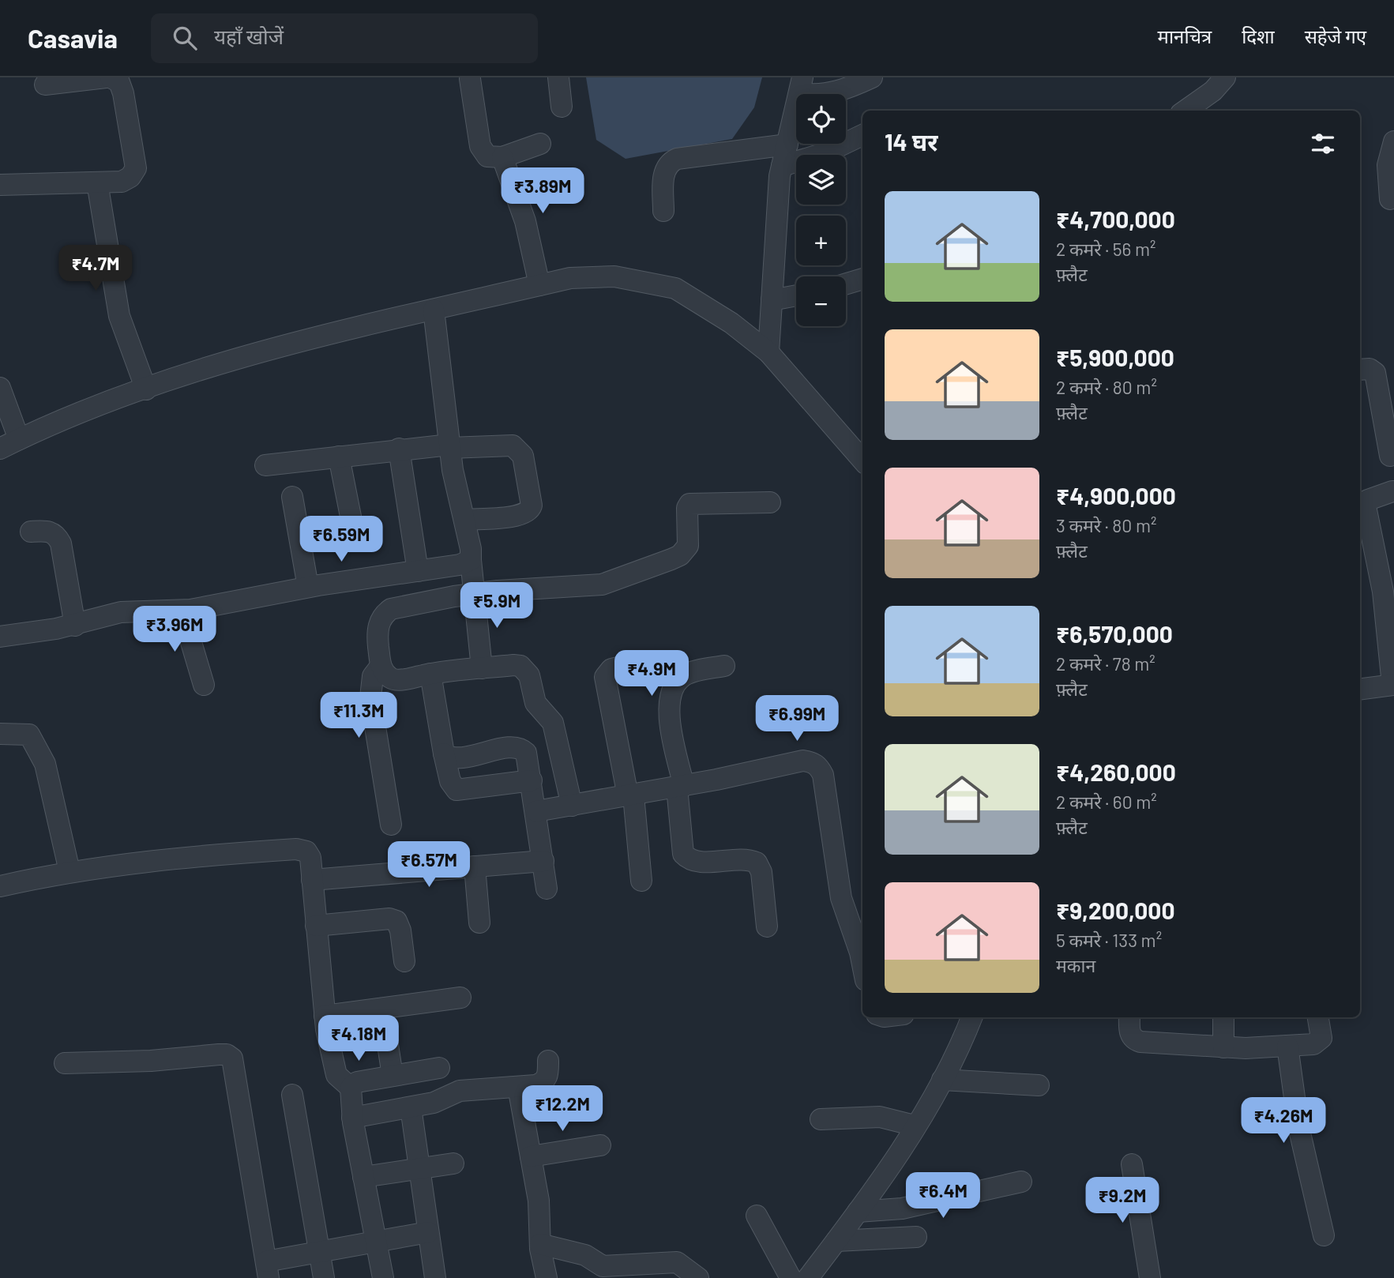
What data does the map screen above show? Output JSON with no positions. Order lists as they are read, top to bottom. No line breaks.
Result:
{"page":{"header":"Casavia","search":"यहाँ खोजें","nav":["मानचित्र","दिशा","सहेजे गए"],"map_buttons":["+","−"],"heading":"14 घर","price":["₹3.89M","₹4.7M","₹6.59M","₹5.9M","₹3.96M","₹4.9M","₹11.3M","₹6.99M","₹6.57M","₹4.18M","₹12.2M","₹4.26M","₹6.4M","₹9.2M"],"list":[{"name":"₹4,700,000","note":"2 कमरे · 56 m² · फ़्लैट"},{"name":"₹5,900,000","note":"2 कमरे · 80 m² · फ़्लैट"},{"name":"₹4,900,000","note":"3 कमरे · 80 m² · फ़्लैट"},{"name":"₹6,570,000","note":"2 कमरे · 78 m² · फ़्लैट"},{"name":"₹4,260,000","note":"2 कमरे · 60 m² · फ़्लैट"},{"name":"₹9,200,000","note":"5 कमरे · 133 m² · मकान"}]}}
